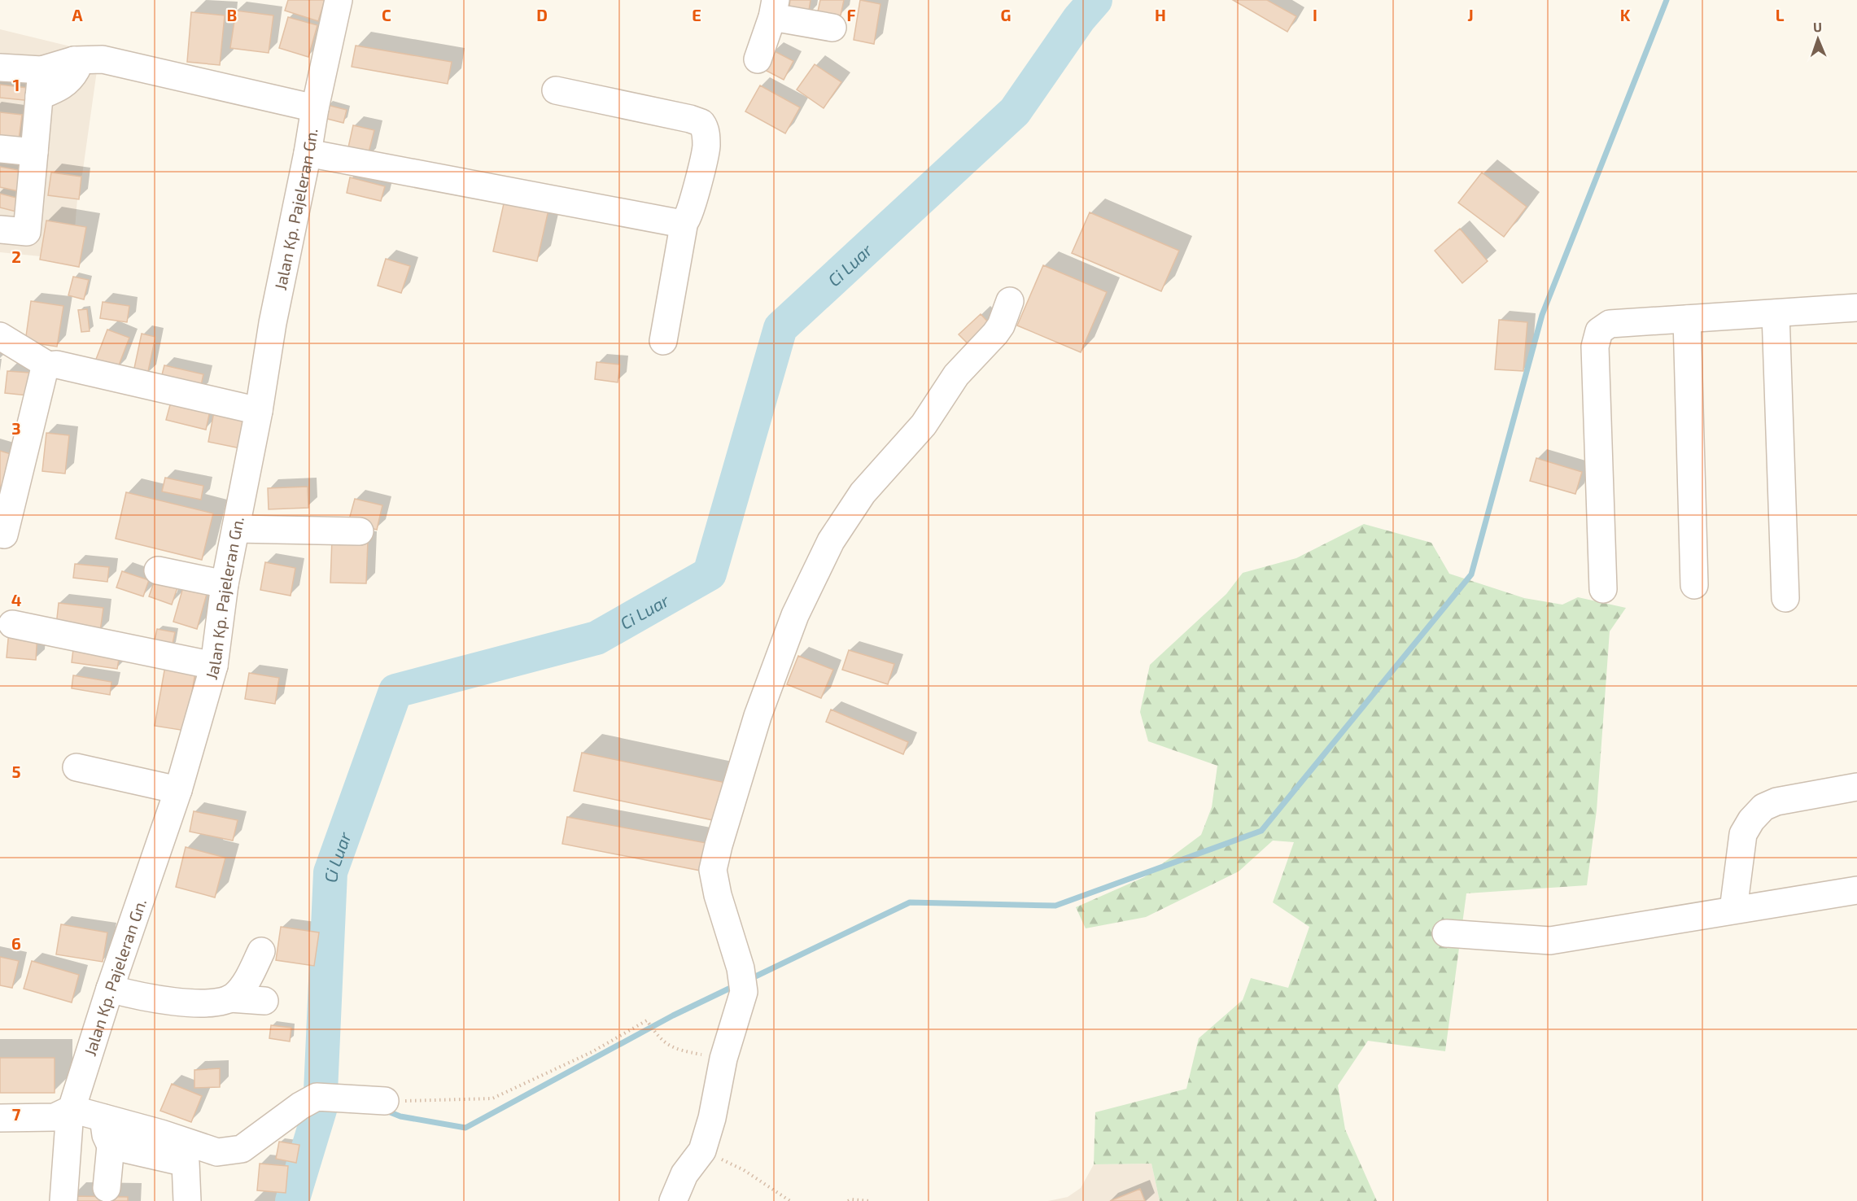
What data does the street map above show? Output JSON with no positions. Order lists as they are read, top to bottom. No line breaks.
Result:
{"streets":{"street":["Jalan Kp. Pajeleran Gn."]},"water":["Ci Luar"],"north":"top","grid":{"columns":["A","B","C","D","E","F","G","H","I","J","K","L"],"rows":["1","2","3","4","5","6","7"]}}
